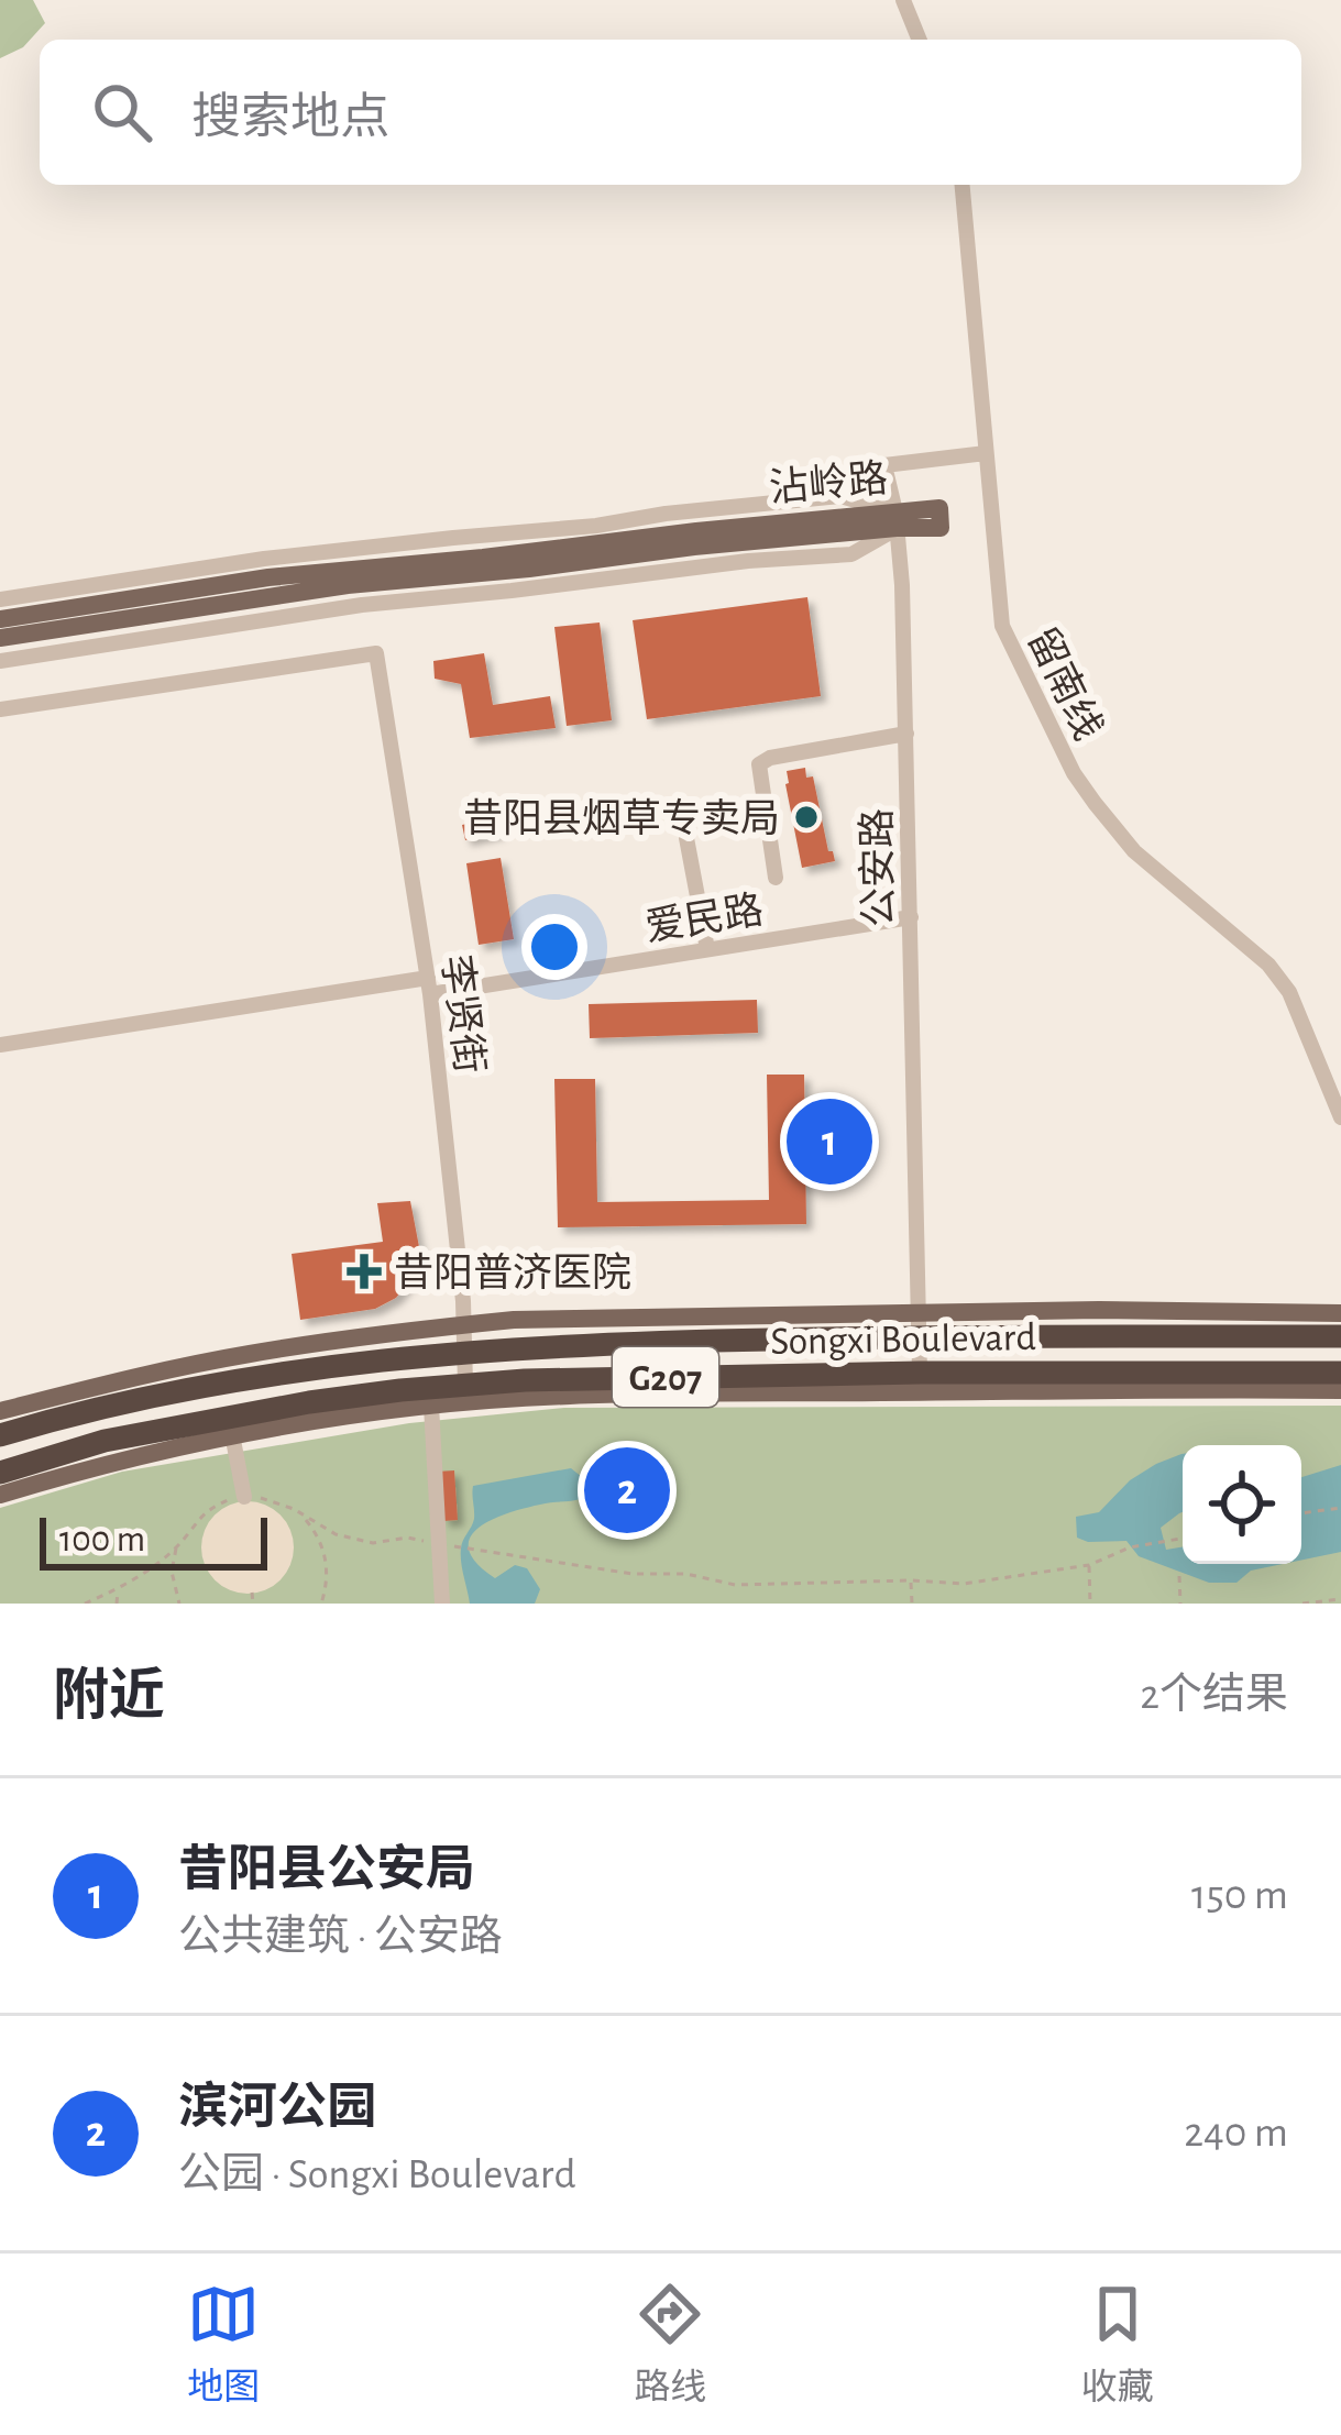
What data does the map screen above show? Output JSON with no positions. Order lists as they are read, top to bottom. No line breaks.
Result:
{"streets":{"highway":["Songxi Boulevard","G207"],"main road":["沾岭路"],"street":["留南线","公安路","爱民路","李贤街"]},"crossings":[["沾岭路","公安路"],["留南线","公安路"],["公安路","爱民路"],["公安路","Songxi Boulevard"],["爱民路","李贤街"],["李贤街","Songxi Boulevard"]],"places":{"other":["昔阳县烟草专卖局"],"health":["昔阳普济医院"]},"scale_bar":"100 m","page":{"search":"搜索地点","pins":["1","2"],"scale":"100 m","heading":["附近","2个结果"],"list":[{"mark":"1","name":"昔阳县公安局","note":"公共建筑 · 公安路","value":"150 m"},{"mark":"2","name":"滨河公园","note":"公园 · Songxi Boulevard","value":"240 m"}],"nav":["地图","路线","收藏"]}}
